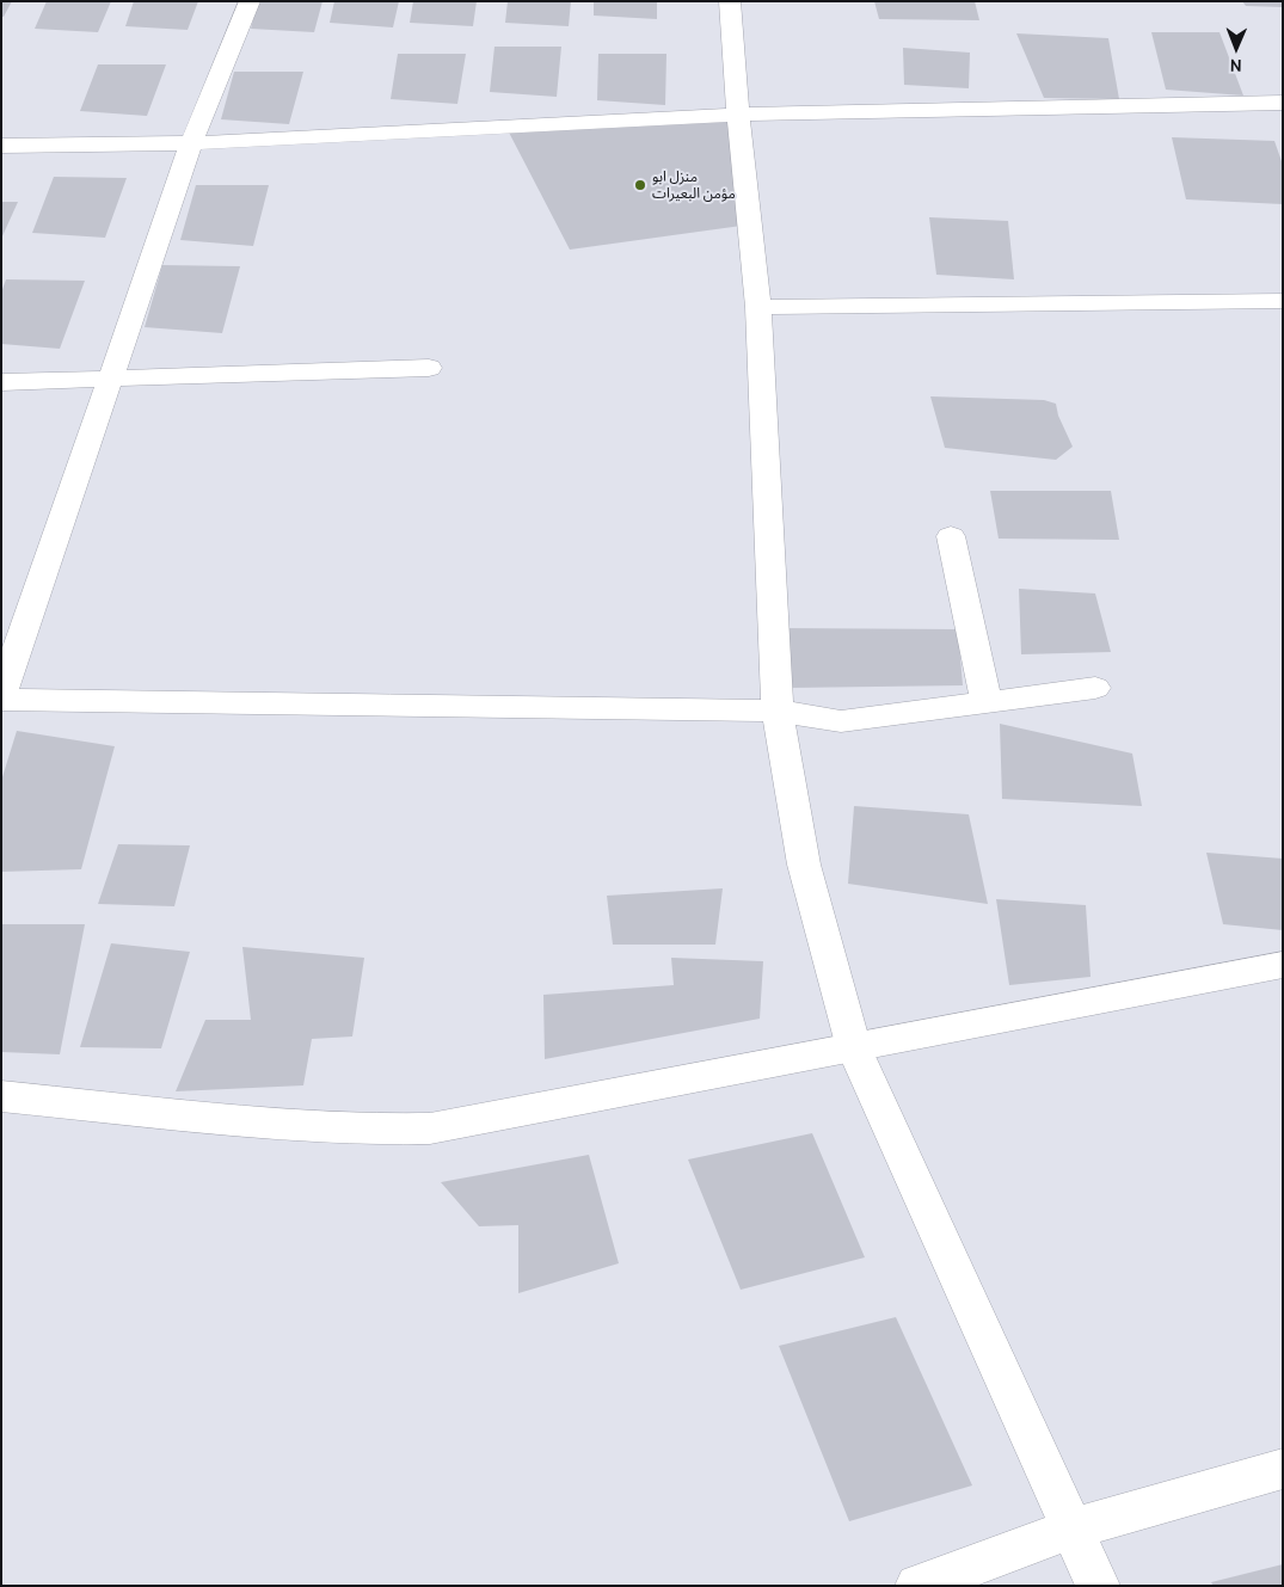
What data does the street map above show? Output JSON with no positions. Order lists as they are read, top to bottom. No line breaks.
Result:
{"places":["منزل ابو مؤمن البعيرات"],"north":"bottom"}
